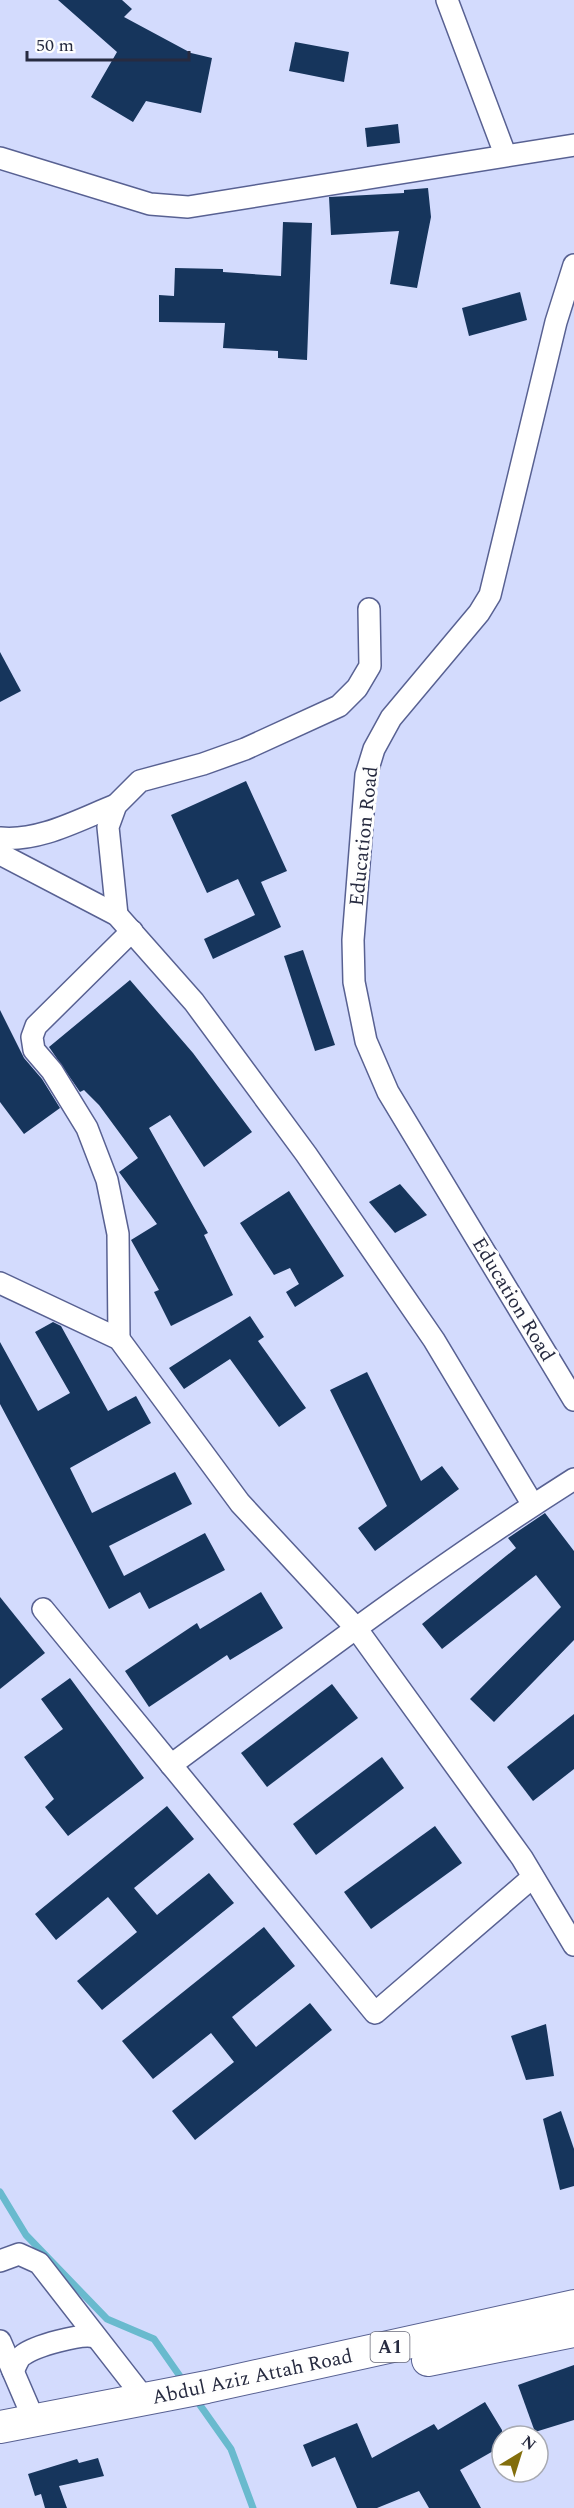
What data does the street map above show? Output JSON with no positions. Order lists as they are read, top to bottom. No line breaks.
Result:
{"streets":{"highway":["A1","Abdul Aziz Attah Road"],"street":["Education Road"]},"scale_bar":"50 m","north":"top right"}
